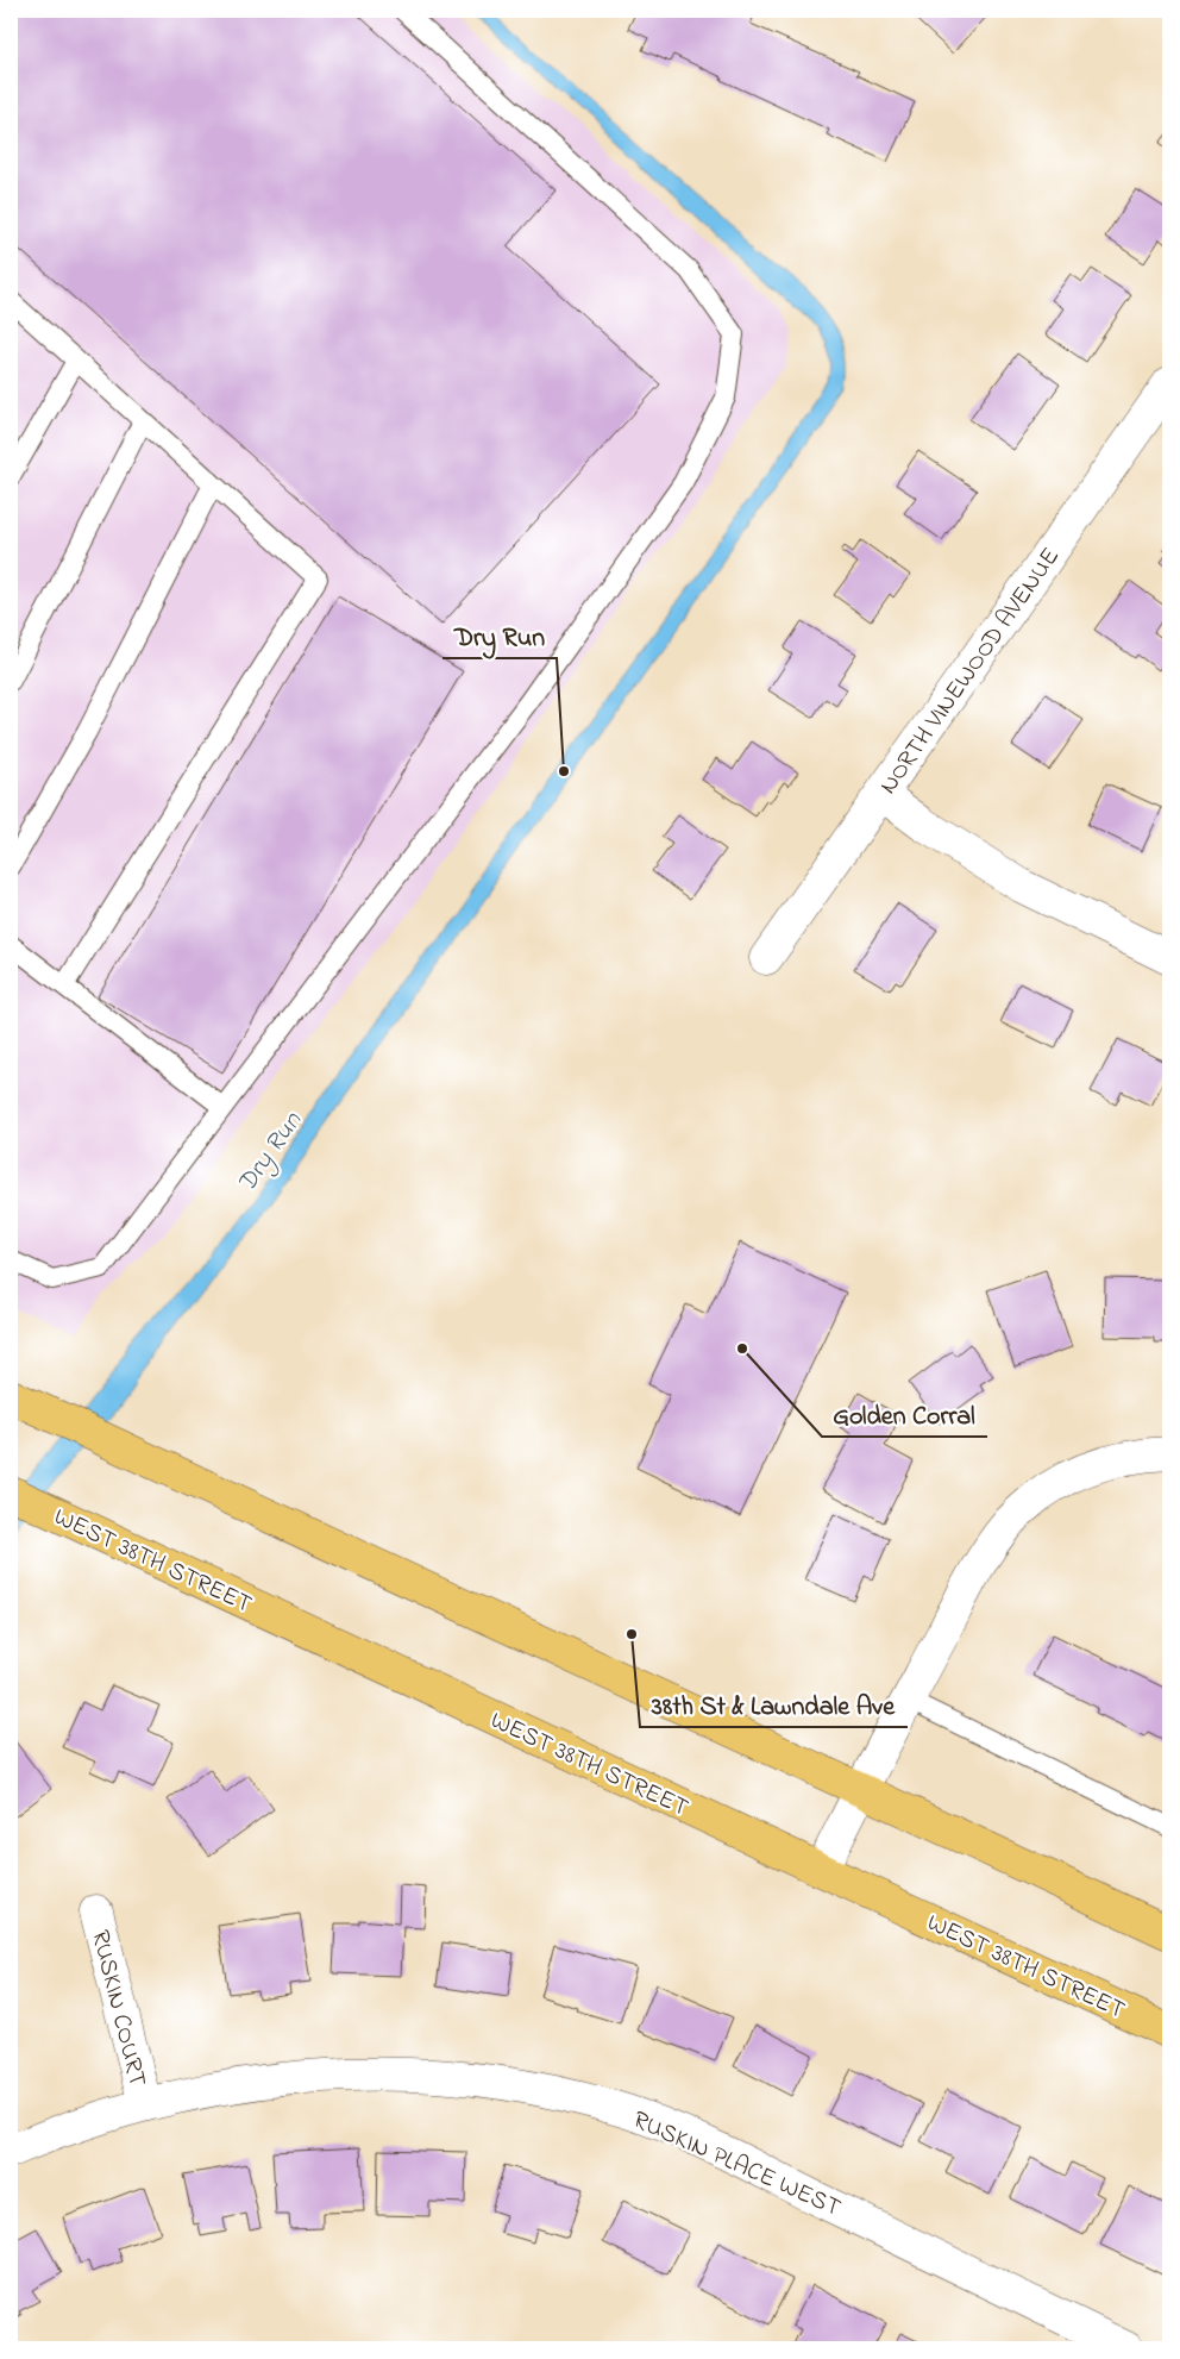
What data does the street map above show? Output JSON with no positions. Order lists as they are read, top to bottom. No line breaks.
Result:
{"streets":{"main road":["WEST 38TH STREET"],"street":["NORTH VINEWOOD AVENUE","RUSKIN COURT","RUSKIN PLACE WEST"]},"crossings":[["RUSKIN COURT","RUSKIN PLACE WEST"]],"water":["Dry Run"],"places":["Dry Run","Golden Corral","38th St & Lawndale Ave"]}
